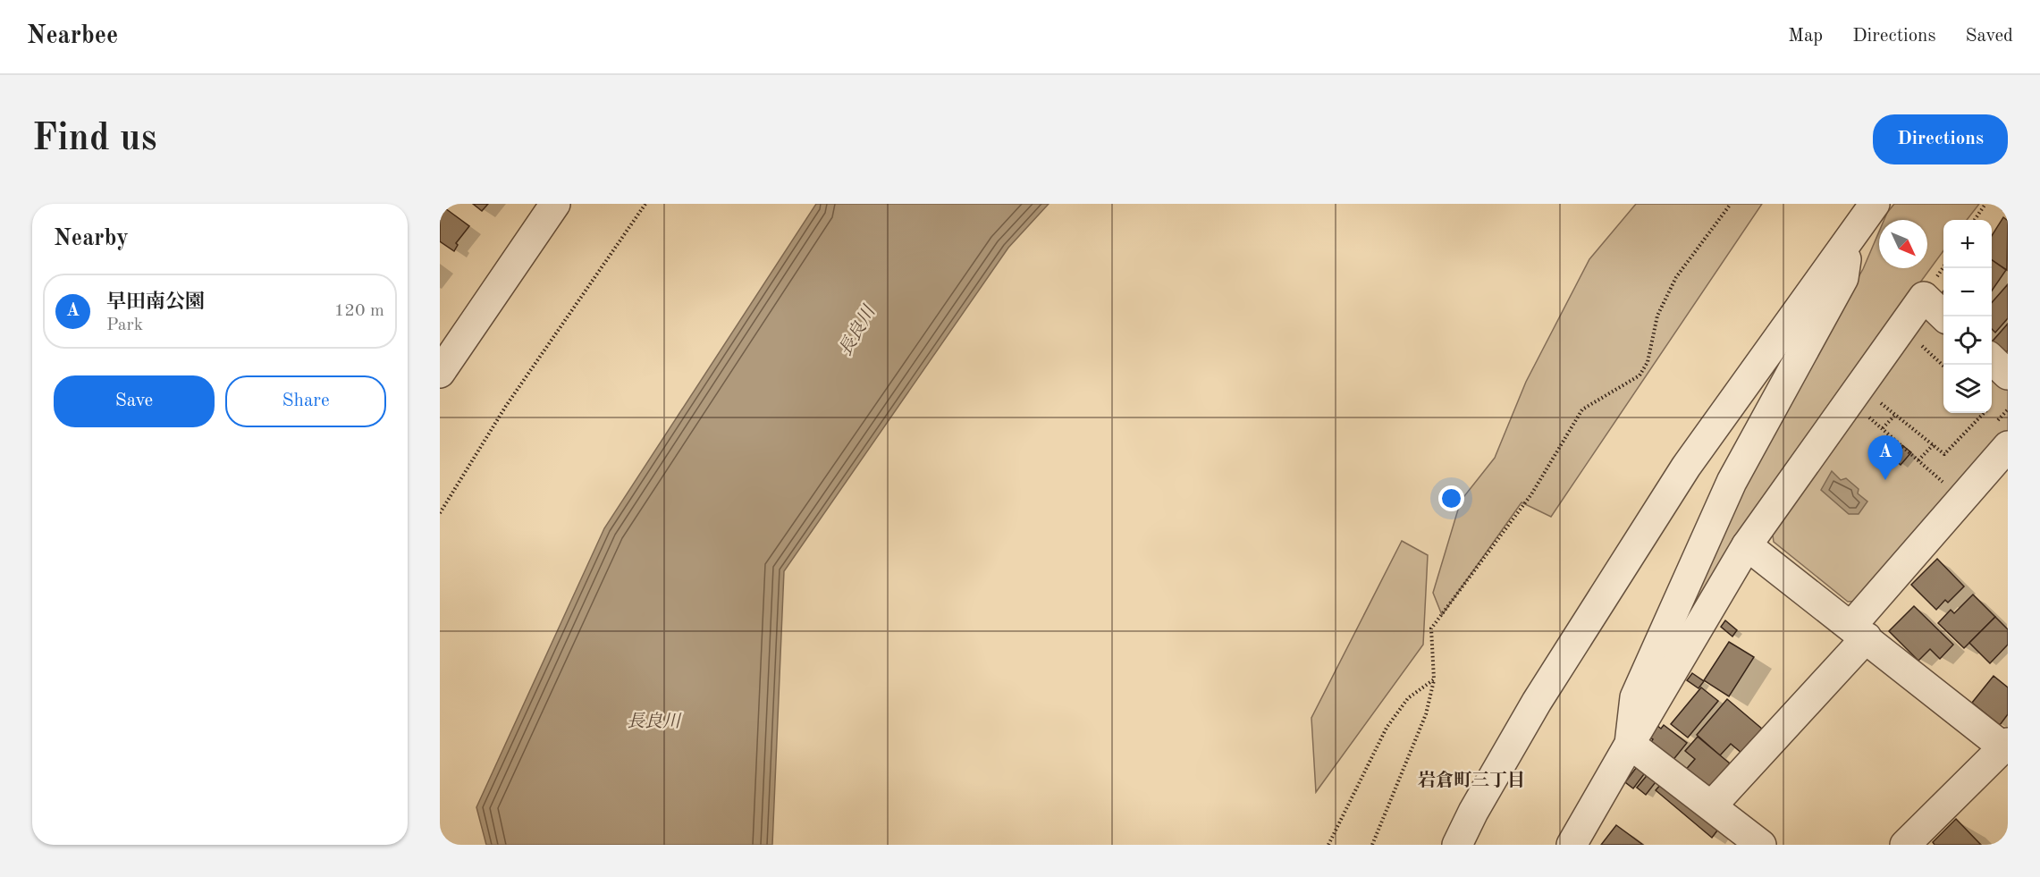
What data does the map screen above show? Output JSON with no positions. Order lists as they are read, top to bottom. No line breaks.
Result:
{"districts":["岩倉町三丁目"],"water":["長良川"],"north":"bottom right","page":{"header":"Nearbee","nav":["Map","Directions","Saved"],"buttons":["Directions",["Save","Share"]],"title":"Find us","heading":"Nearby","map_buttons":["+","−"],"list":[{"mark":"A","name":"早田南公園","note":"Park","value":"120 m"}],"pins":"A"}}
